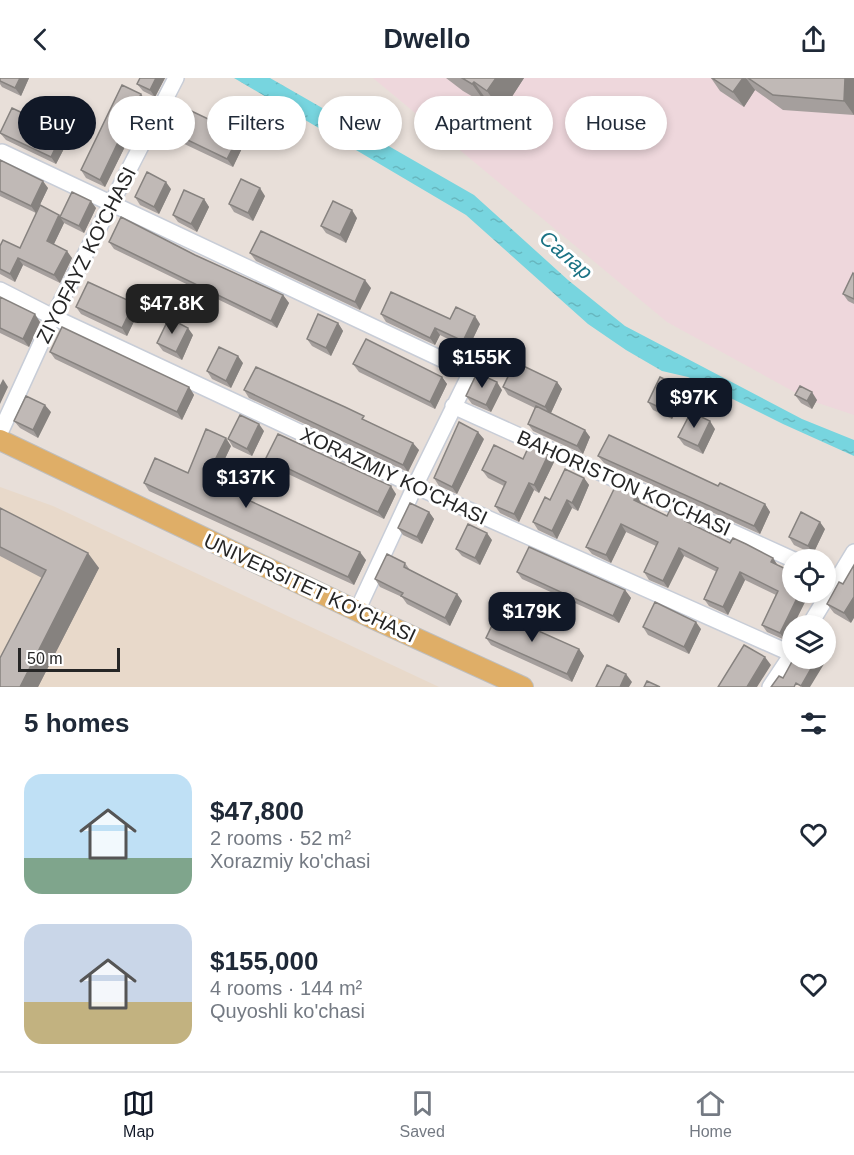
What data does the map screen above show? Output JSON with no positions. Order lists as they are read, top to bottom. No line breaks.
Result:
{"streets":{"main road":["UNIVERSITET KO'CHASI"],"street":["ZIYOFAYZ KO'CHASI","XORAZMIY KO'CHASI","BAHORISTON KO'CHASI"]},"crossings":[["ZIYOFAYZ KO'CHASI","XORAZMIY KO'CHASI"]],"water":["Салар"],"scale_bar":"50 m","page":{"header":"Dwello","chip":["Buy","Rent","Filters","New","Apartment","House"],"price":["$47.8K","$155K","$97K","$137K","$179K"],"scale":"50 m","heading":"5 homes","list":[{"name":"$47,800","note":"2 rooms · 52 m² · Xorazmiy ko'chasi"},{"name":"$155,000","note":"4 rooms · 144 m² · Quyoshli ko'chasi"}],"tabs":["Map","Saved","Home"]}}
